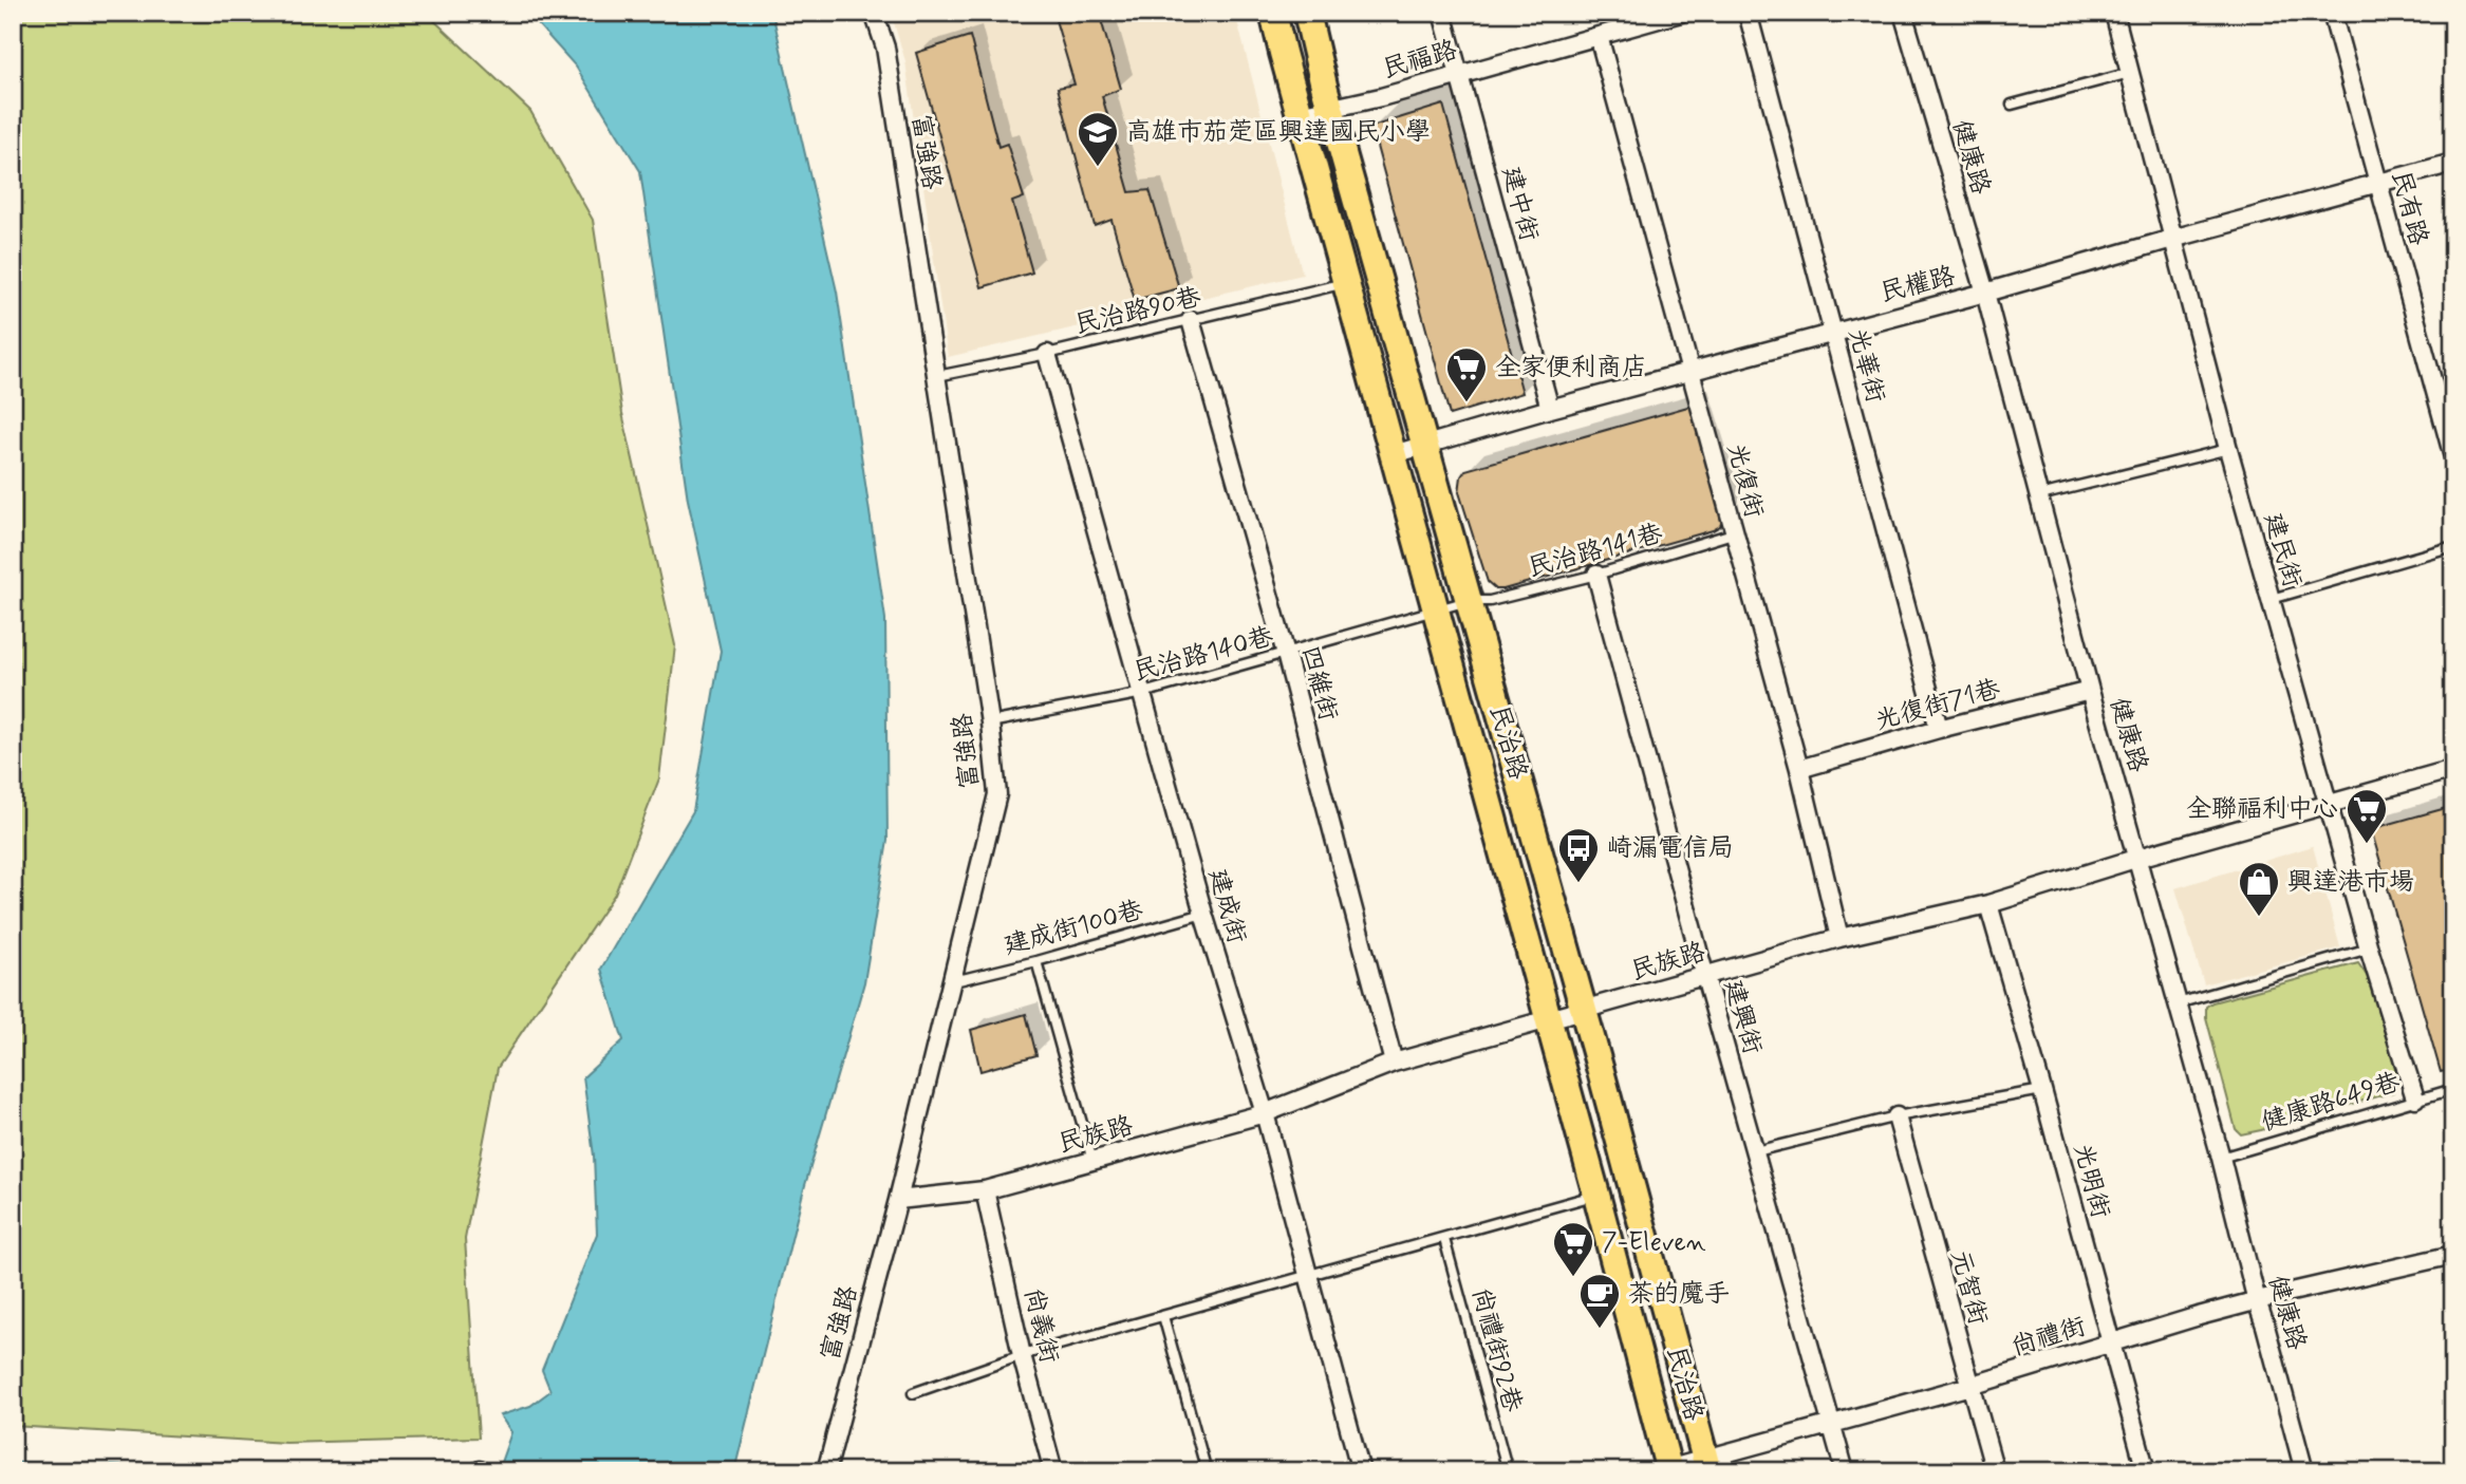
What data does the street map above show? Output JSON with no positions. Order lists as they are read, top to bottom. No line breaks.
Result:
{"streets":{"main road":["民治路"],"street":["民福路","富強路","健康路","建中街","民有路","民權路","光華街","光復街","建民街","四維街","光復街71巷","建成街","民族路","建興街","光明街","元智街","尚義街","尚禮街"],"lane":["民治路90巷","民治路141巷","民治路140巷","建成街100巷","健康路649巷","尚禮街92巷"]},"crossings":[["民福路","建中街"],["民福路","光復街"],["民福路","民治路"],["富強路","民治路90巷"],["富強路","民治路140巷"],["富強路","建成街100巷"],["富強路","民族路"],["健康路","民權路"],["健康路","光復街71巷"],["健康路","民族路"],["健康路","健康路649巷"],["健康路","尚禮街"],["建中街","民權路"],["民有路","民權路"],["民權路","光華街"],["民權路","光復街"],["民權路","建民街"],["民權路","民治路"],["民治路90巷","四維街"],["民治路90巷","民治路"],["民治路90巷","建成街"],["光華街","光復街71巷"],["光復街","民治路141巷"],["光復街","光復街71巷"],["光復街","民族路"],["建民街","民族路"],["建民街","健康路649巷"],["民治路141巷","民治路140巷"],["民治路141巷","民治路"],["民治路141巷","建興街"],["民治路140巷","四維街"],["民治路140巷","民治路"],["民治路140巷","建成街"],["四維街","民族路"],["民治路","民族路"],["民治路","尚禮街"],["建成街","建成街100巷"],["建成街","民族路"],["民族路","建興街"],["民族路","光明街"],["民族路","尚義街"],["建興街","尚禮街"],["光明街","尚禮街"],["元智街","尚禮街"]],"places":{"school or university":["高雄市茄萣區興達國民小學"],"supermarket":["全家便利商店","全聯福利中心","7-Eleven"],"bus stop":["崎漏電信局"],"shop":["興達港市場"],"cafe":["茶的魔手"]}}
